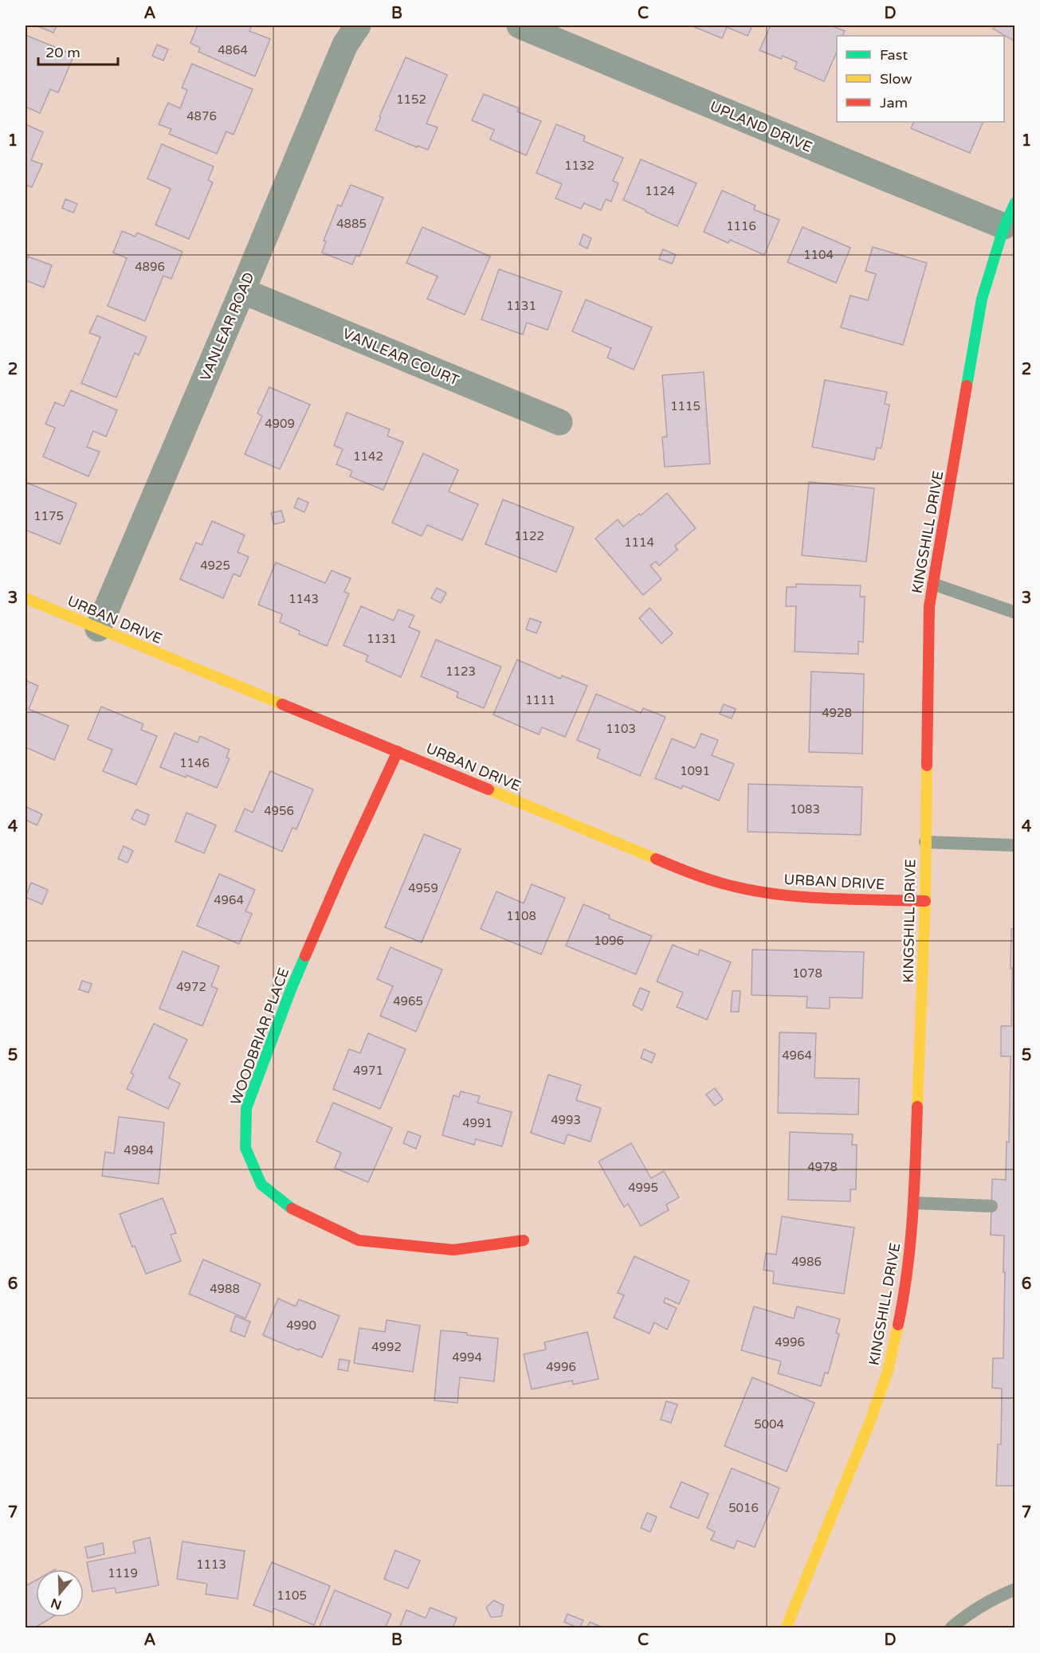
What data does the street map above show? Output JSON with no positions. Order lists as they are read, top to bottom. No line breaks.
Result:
{"streets":{"street":["UPLAND DRIVE","VANLEAR ROAD","VANLEAR COURT","KINGSHILL DRIVE","URBAN DRIVE","WOODBRIAR PLACE"]},"crossings":[["UPLAND DRIVE","KINGSHILL DRIVE"],["VANLEAR ROAD","VANLEAR COURT"],["VANLEAR ROAD","URBAN DRIVE"],["KINGSHILL DRIVE","URBAN DRIVE"],["URBAN DRIVE","WOODBRIAR PLACE"]],"house_numbers":["4864","1152","4876","1132","1124","4885","1116","1104","4896","1131","1115","4909","1142","1175","1122","1114","4925","1143","1131","1123","1111","4928","1103","1146","1091","1083","4956","4959","4964","1108","1096","1078","4972","4965","4964","4971","4993","4991","4984","4978","4995","4986","4988","4990","4996","4992","4994","4996","5004","5016","1113","1119","1105"],"legend":["Fast","Slow","Jam"],"scale_bar":"20 m","north":"bottom","grid":{"columns":["A","B","C","D"],"rows":["1","2","3","4","5","6","7"]}}
